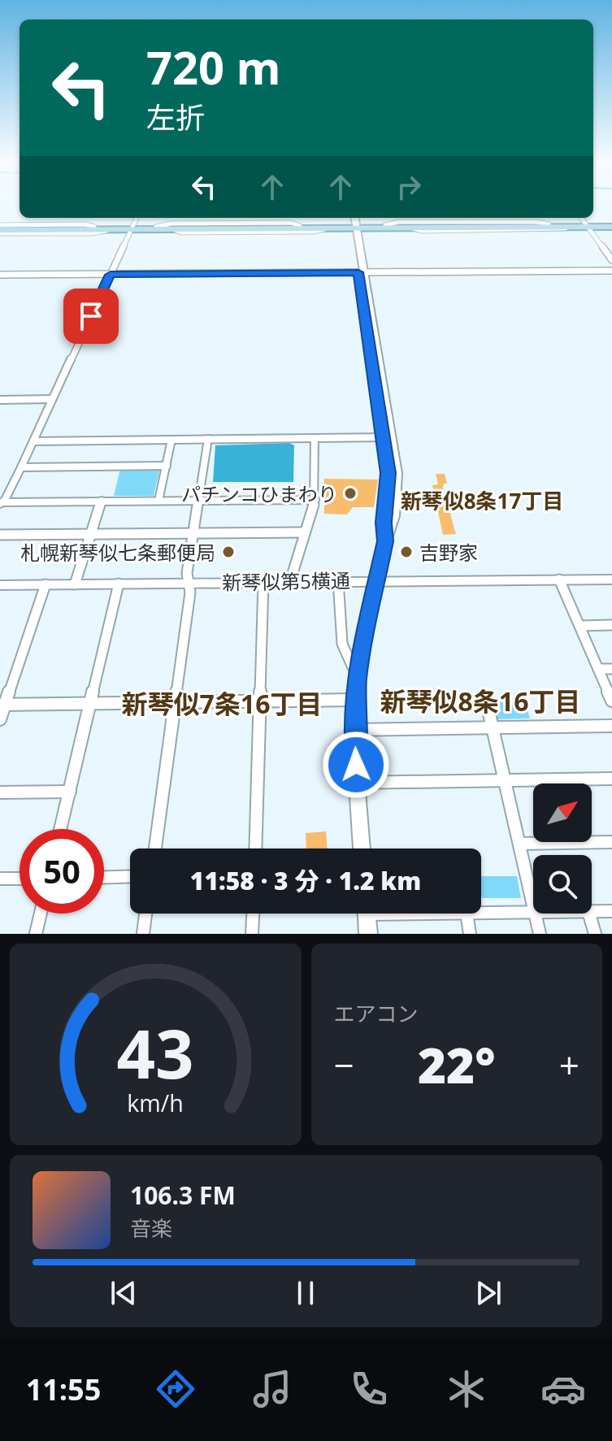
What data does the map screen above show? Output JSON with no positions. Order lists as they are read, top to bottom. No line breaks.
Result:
{"streets":{"street":["新琴似第5横通"]},"districts":["新琴似8条17丁目","新琴似8条16丁目","新琴似7条16丁目"],"places":["パチンコひまわり","札幌新琴似七条郵便局","吉野家"],"north":"top right","page":{"turn":["720 m","左折"],"limit":"50","trip":"11:58 · 3 分 · 1.2 km","tile":"エアコン","heat":["−","22°","+"],"song":["106.3 FM","音楽"],"tabs":"11:55","gauge":["43","km/h"]}}
